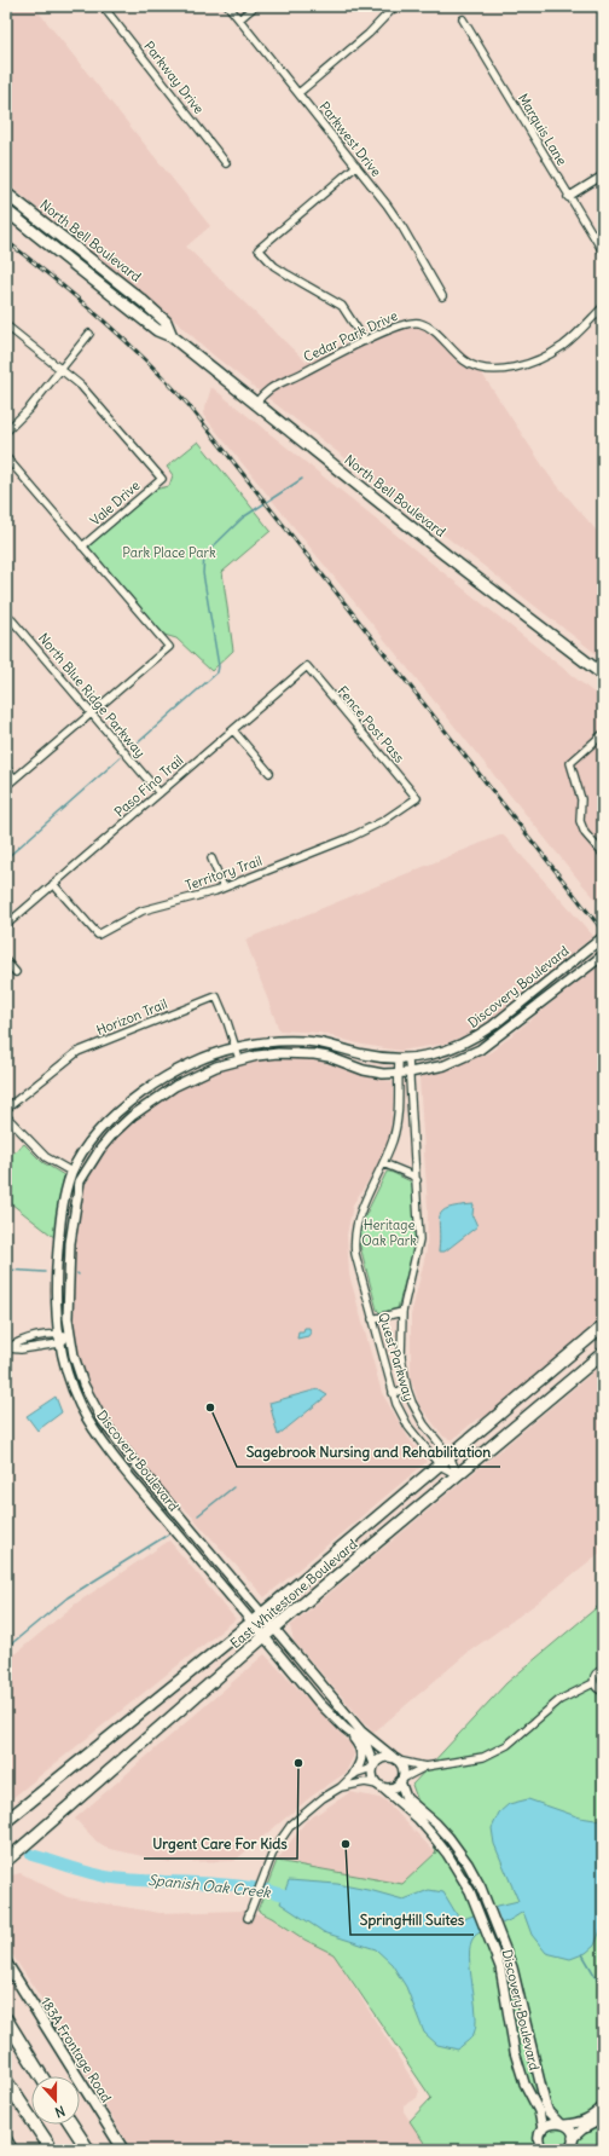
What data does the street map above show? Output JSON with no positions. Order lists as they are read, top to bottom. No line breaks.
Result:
{"streets":{"main road":["North Bell Boulevard","East Whitestone Boulevard","183A Frontage Road"],"street":["Parkway Drive","Marquis Lane","Parkwest Drive","Cedar Park Drive","Vale Drive","North Blue Ridge Parkway","Fence Post Pass","Paso Fino Trail","Territory Trail","Discovery Boulevard","Horizon Trail","Quest Parkway"]},"crossings":[["North Bell Boulevard","Cedar Park Drive"],["North Blue Ridge Parkway","Paso Fino Trail"],["Fence Post Pass","Paso Fino Trail"],["Fence Post Pass","Territory Trail"],["Paso Fino Trail","Territory Trail"],["Discovery Boulevard","Horizon Trail"],["Discovery Boulevard","Quest Parkway"],["Discovery Boulevard","East Whitestone Boulevard"],["Quest Parkway","East Whitestone Boulevard"]],"water":["Spanish Oak Creek"],"parks":["Park Place Park","Heritage Oak Park"],"places":["Sagebrook Nursing and Rehabilitation","Urgent Care For Kids","SpringHill Suites"],"north":"bottom"}
